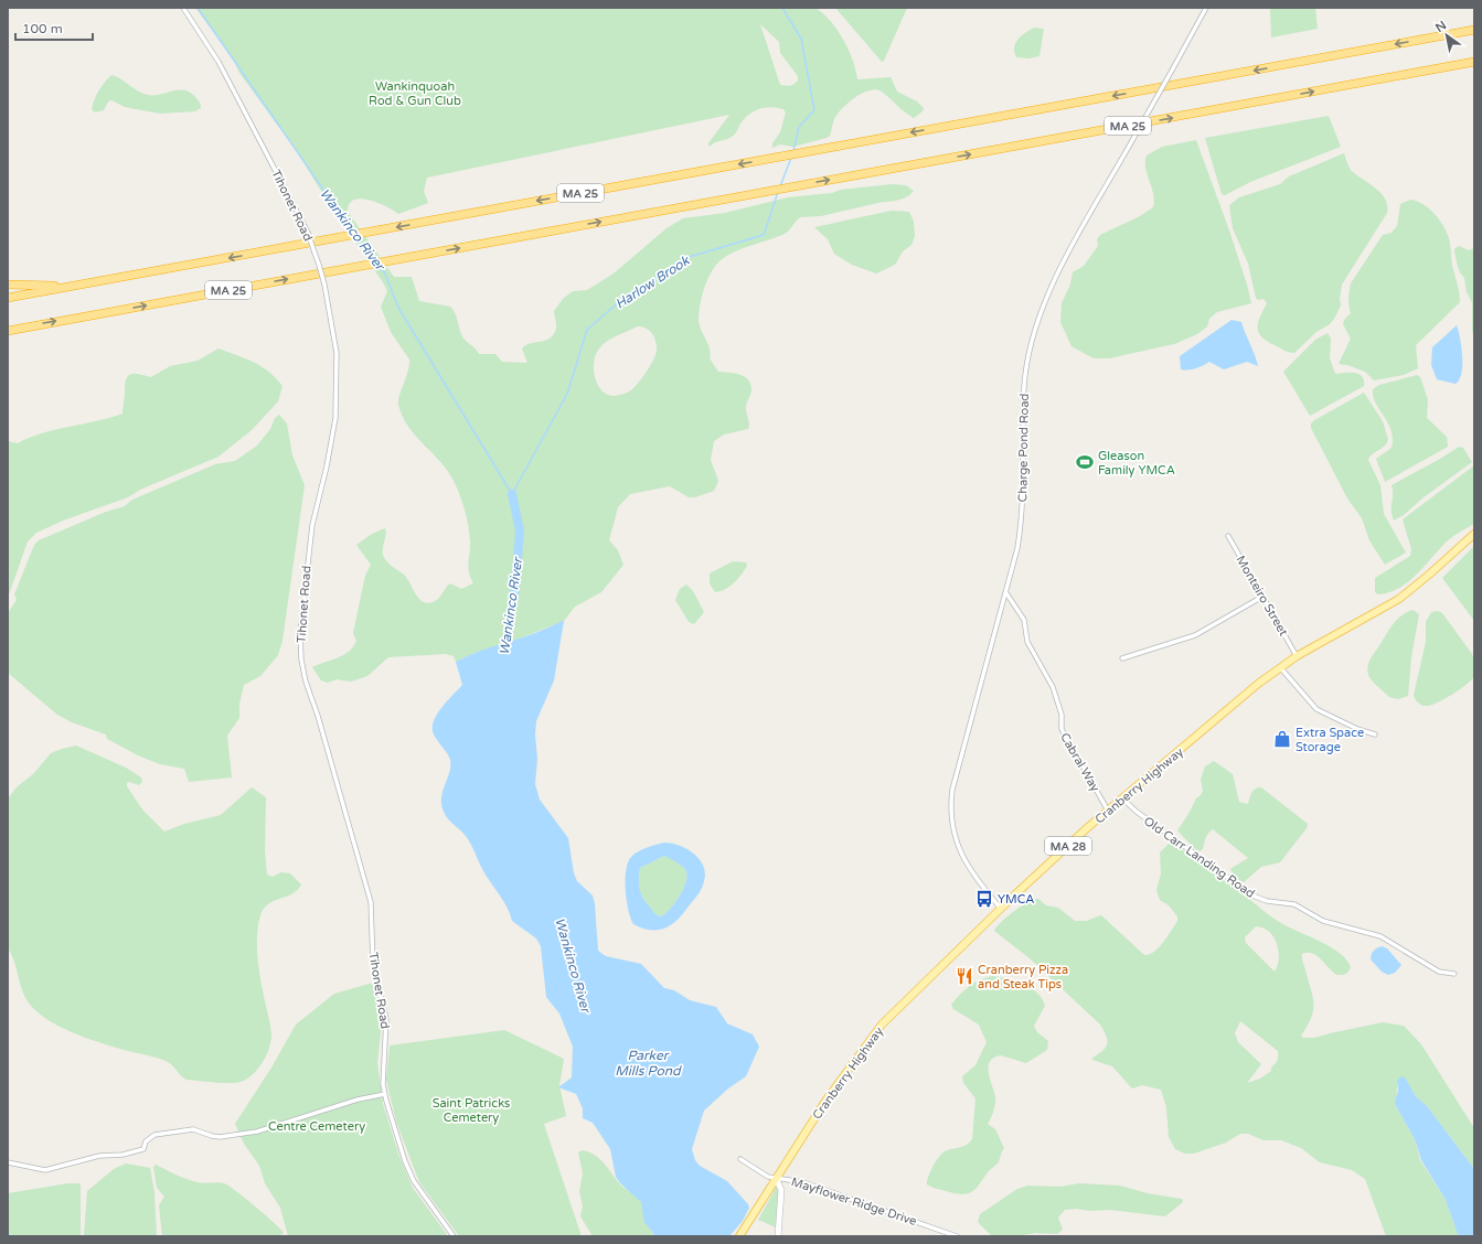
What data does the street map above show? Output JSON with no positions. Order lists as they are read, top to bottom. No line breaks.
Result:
{"streets":{"highway":["MA 25"],"main road":["Cranberry Highway","MA 28"],"street":["Tihonet Road","Charge Pond Road","Monteiro Street","Cabral Way","Old Carr Landing Road","Mayflower Ridge Drive"]},"crossings":[["Charge Pond Road","Cabral Way"],["Charge Pond Road","Cranberry Highway"],["Monteiro Street","Cranberry Highway"],["Cabral Way","Cranberry Highway"],["Cranberry Highway","Old Carr Landing Road"],["Cranberry Highway","Mayflower Ridge Drive"]],"water":["Wankinco River","Harlow Brook","Parker Mills Pond"],"parks":["Wankinquoah Rod & Gun Club","Saint Patricks Cemetery","Centre Cemetery"],"places":{"sports":["Gleason Family YMCA"],"shop":["Extra Space Storage"],"bus stop":["YMCA"],"restaurant":["Cranberry Pizza and Steak Tips"]},"scale_bar":"100 m","north":"top left"}
